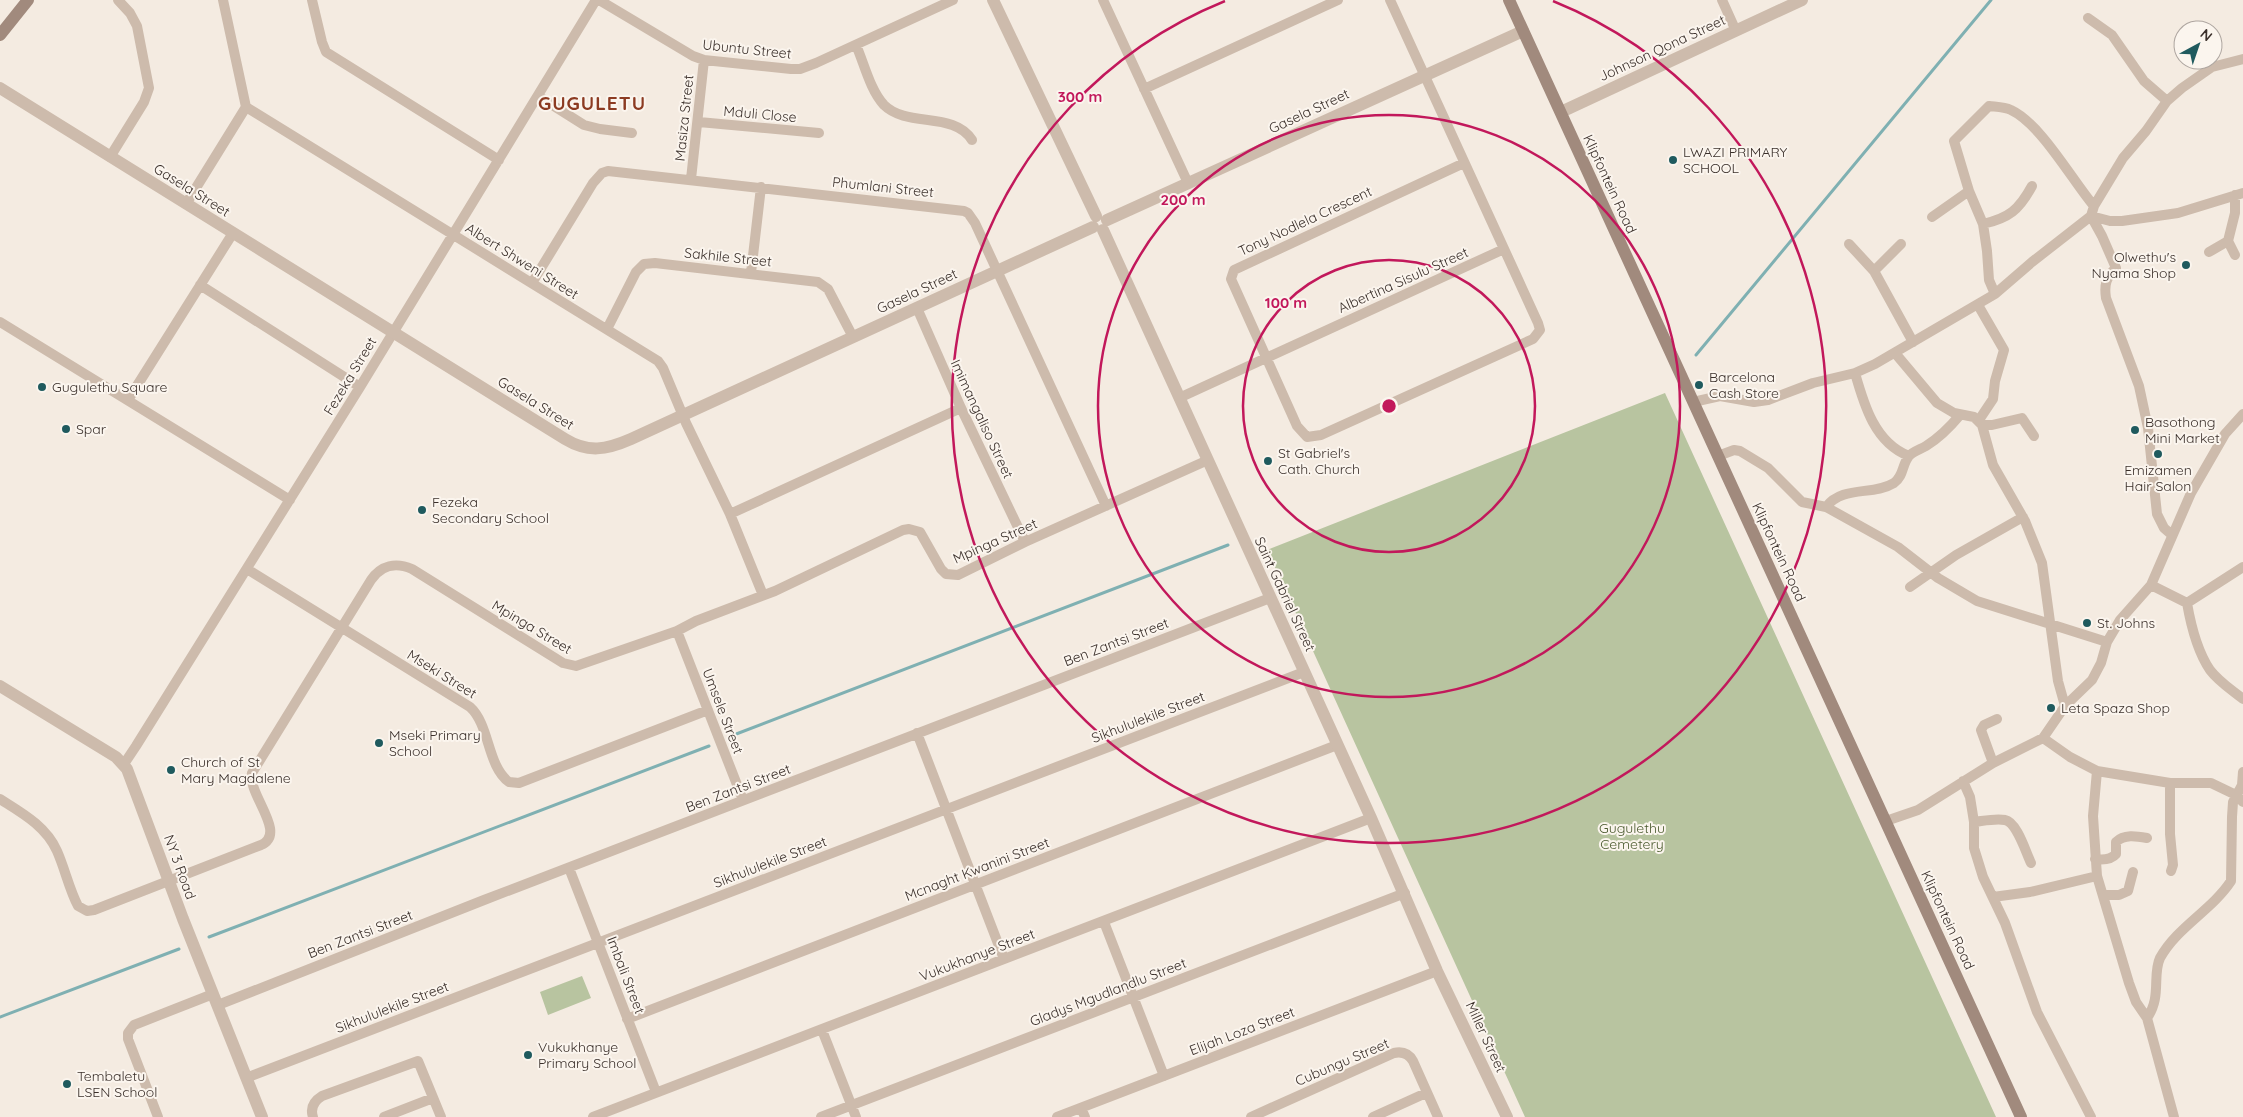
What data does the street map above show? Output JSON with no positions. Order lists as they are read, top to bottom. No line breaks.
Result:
{"streets":{"main road":["Klipfontein Road"],"street":["Johnson Qona Street","Ubuntu Street","Gasela Street","Mduli Close","Masiza Street","Phumlani Street","Tony Nodlela Crescent","Sakhile Street","Albert Shweni Street","Albertina Sisulu Street","Fezeka Street","Imimangaliso Street","Mpinga Street","Saint Gabriel Street","Ben Zantsi Street","Mseki Street","Umsele Street","Sikhululekile Street","NY 3 Road","Mcnaght Kwanini Street","Vukukhanye Street","Imbali Street","Gladys Mgudlandlu Street","Elijah Loza Street","Miller Street","Cubungu Street"]},"crossings":[["Johnson Qona Street","Klipfontein Road"],["Ubuntu Street","Masiza Street"],["Ubuntu Street","Fezeka Street"],["Gasela Street","Klipfontein Road"],["Gasela Street","Phumlani Street"],["Gasela Street","Sakhile Street"],["Gasela Street","Albert Shweni Street"],["Gasela Street","Fezeka Street"],["Gasela Street","Imimangaliso Street"],["Gasela Street","Saint Gabriel Street"],["Mduli Close","Masiza Street"],["Masiza Street","Phumlani Street"],["Phumlani Street","Albert Shweni Street"],["Phumlani Street","Mpinga Street"],["Tony Nodlela Crescent","Albertina Sisulu Street"],["Sakhile Street","Albert Shweni Street"],["Albert Shweni Street","Fezeka Street"],["Albert Shweni Street","Mpinga Street"],["Albertina Sisulu Street","Saint Gabriel Street"],["Fezeka Street","Mseki Street"],["Fezeka Street","NY 3 Road"],["Imimangaliso Street","Mpinga Street"],["Mpinga Street","Saint Gabriel Street"],["Mpinga Street","Mseki Street"],["Mpinga Street","Umsele Street"],["Mpinga Street","NY 3 Road"],["Saint Gabriel Street","Ben Zantsi Street"],["Saint Gabriel Street","Sikhululekile Street"],["Saint Gabriel Street","Mcnaght Kwanini Street"],["Saint Gabriel Street","Vukukhanye Street"],["Saint Gabriel Street","Gladys Mgudlandlu Street"],["Saint Gabriel Street","Elijah Loza Street"],["Saint Gabriel Street","Miller Street"],["Ben Zantsi Street","Umsele Street"],["Ben Zantsi Street","NY 3 Road"],["Ben Zantsi Street","Imbali Street"],["Mseki Street","Umsele Street"],["Sikhululekile Street","NY 3 Road"],["Sikhululekile Street","Imbali Street"],["Mcnaght Kwanini Street","Imbali Street"],["Vukukhanye Street","Imbali Street"],["Elijah Loza Street","Miller Street"]],"districts":["GUGULETU"],"parks":["Gugulethu Cemetery"],"places":["LWAZI PRIMARY SCHOOL","Olwethu's Nyama Shop","Barcelona Cash Store","Gugulethu Square","Spar","Basothong Mini Market","Emizamen Hair Salon","St Gabriel's Cath. Church","Fezeka Secondary School","St. Johns","Leta Spaza Shop","Mseki Primary School","Church of St Mary Magdalene","Vukukhanye Primary School","Tembaletu LSEN School"],"north":"top right","rings":["300 m","200 m","100 m"]}
